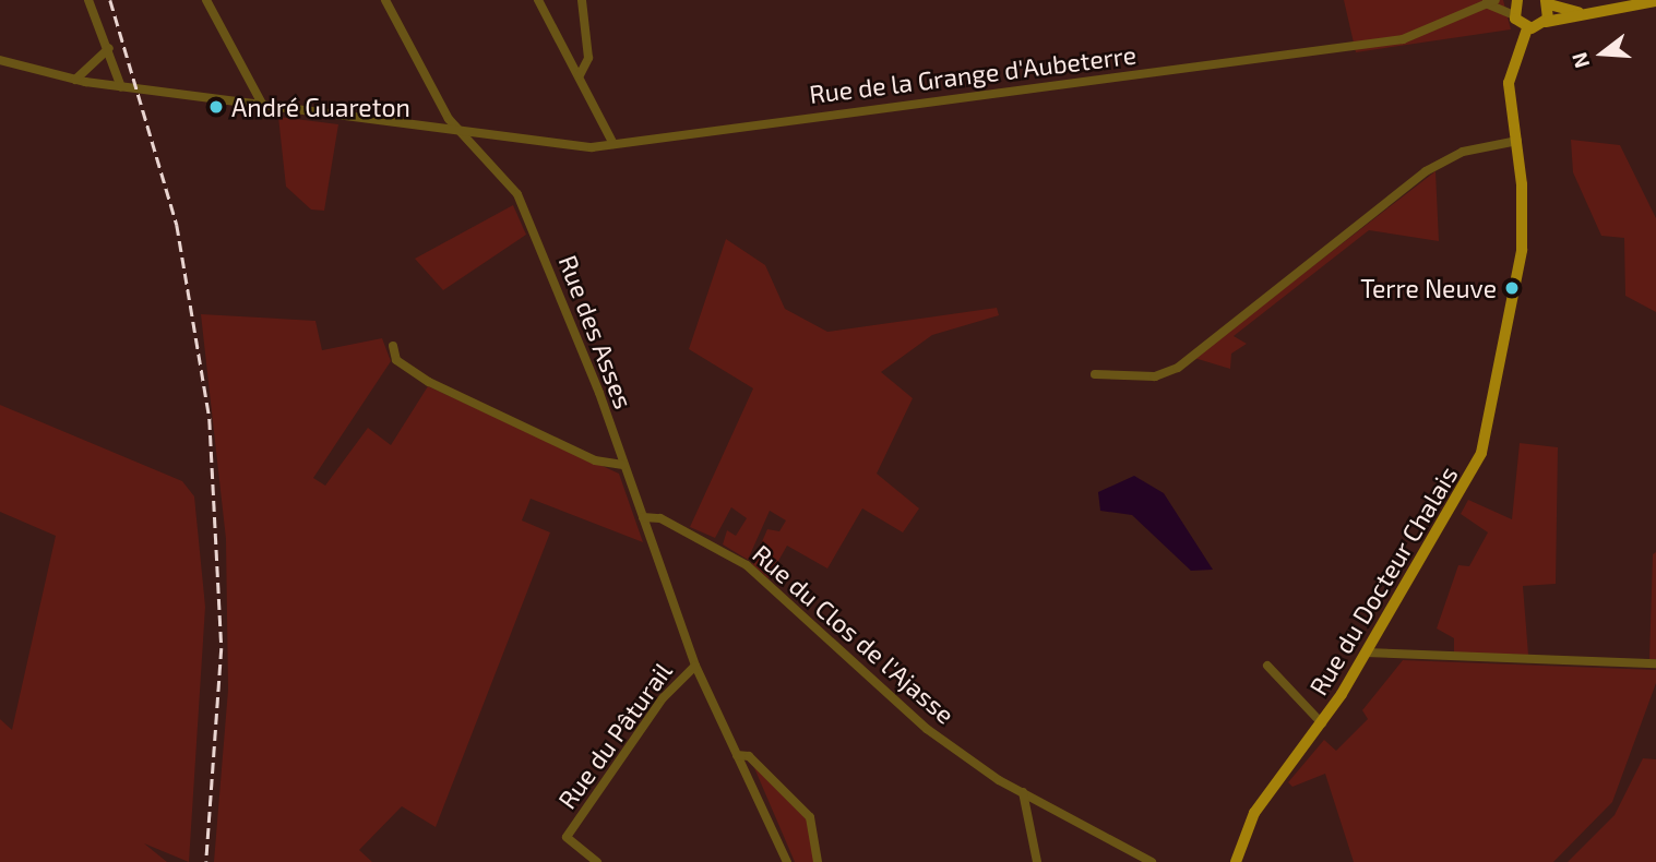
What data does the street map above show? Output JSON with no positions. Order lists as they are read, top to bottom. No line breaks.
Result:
{"streets":{"main road":["Rue du Docteur Chalais"],"street":["Rue de la Grange d'Aubeterre","Rue des Asses","Rue du Clos de l'Ajasse","Rue du Pâturail"]},"crossings":[["Rue de la Grange d'Aubeterre","Rue des Asses"],["Rue des Asses","Rue du Clos de l'Ajasse"],["Rue des Asses","Rue du Pâturail"]],"places":["André Guareton","Terre Neuve"],"north":"left"}
